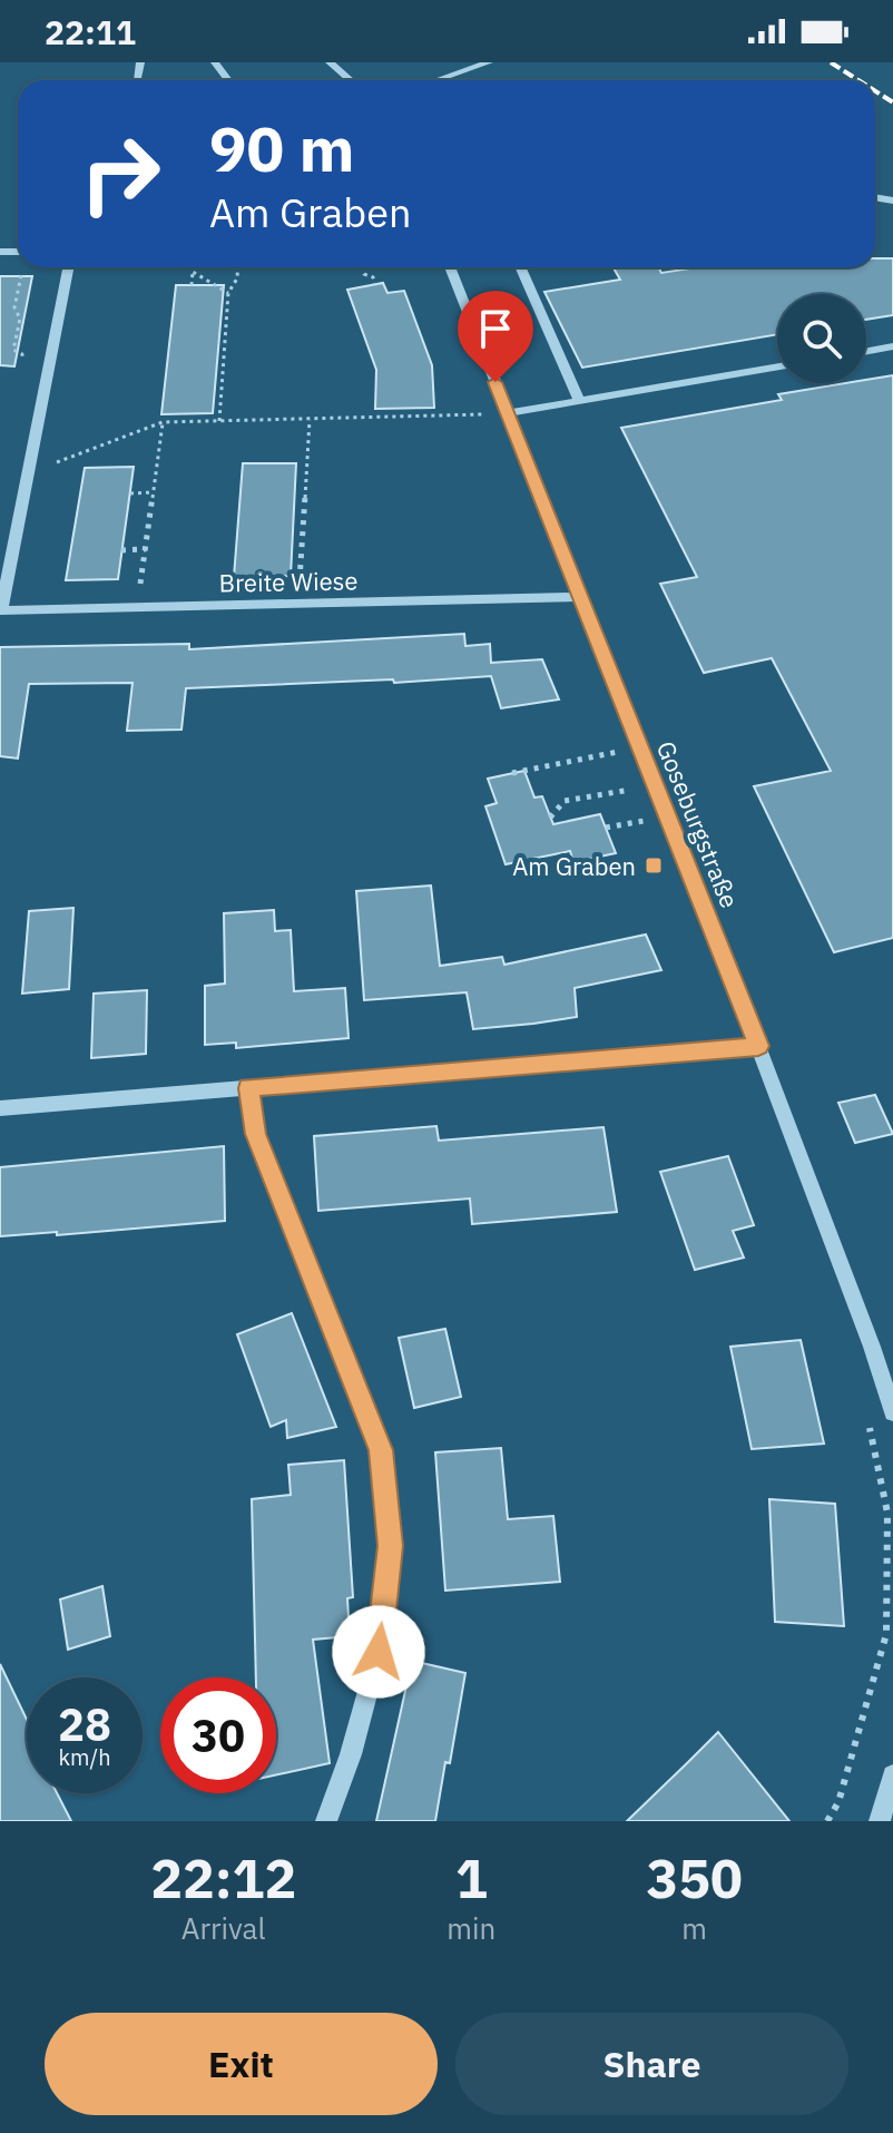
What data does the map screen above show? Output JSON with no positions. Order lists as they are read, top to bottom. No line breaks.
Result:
{"streets":{"street":["Breite Wiese","Goseburgstraße"]},"crossings":[["Breite Wiese","Goseburgstraße"]],"places":{"transit":["Am Graben"]},"page":{"status":"22:11","turn":["90 m","Am Graben"],"speed":"28 km/h","limit":"30","eta":["22:12","Arrival","1","min","350","m"],"buttons":["Exit","Share"]}}
